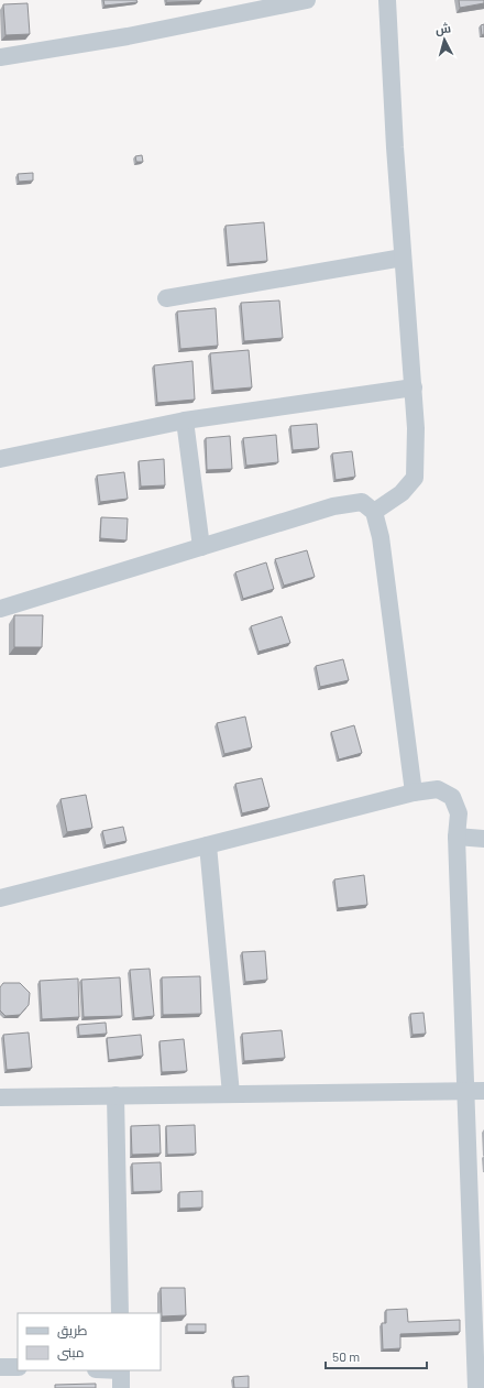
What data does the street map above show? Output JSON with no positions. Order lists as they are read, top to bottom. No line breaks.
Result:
{"legend":["طريق","مبنى"],"scale_bar":"50 m","north":"top"}
